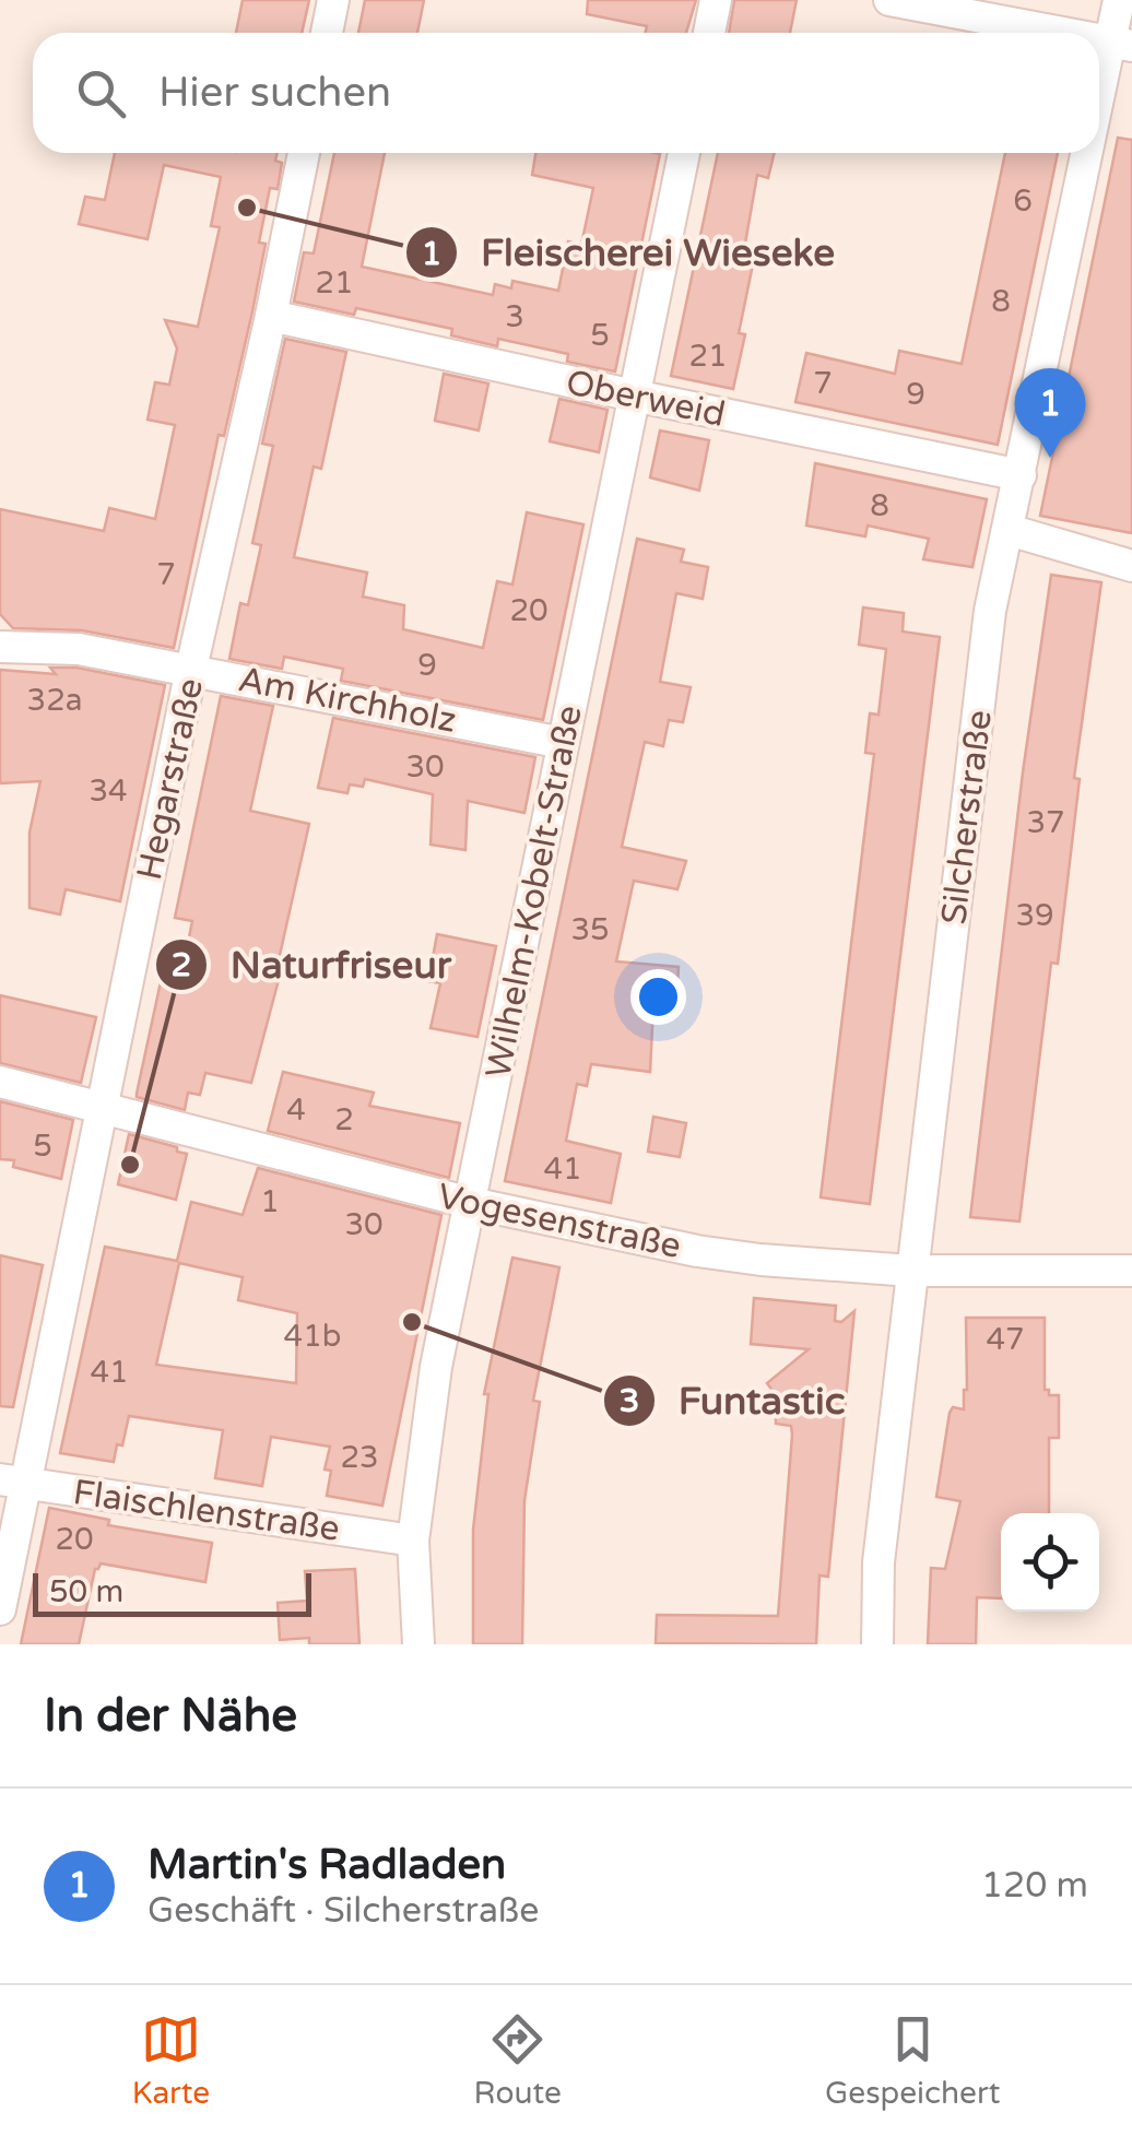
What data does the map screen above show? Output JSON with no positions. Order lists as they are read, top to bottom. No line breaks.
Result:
{"streets":{"street":["Oberweid","Am Kirchholz","Hegarstraße","Silcherstraße","Wilhelm-Kobelt-Straße","Vogesenstraße","Flaischlenstraße"]},"crossings":[["Oberweid","Hegarstraße"],["Oberweid","Silcherstraße"],["Oberweid","Wilhelm-Kobelt-Straße"],["Am Kirchholz","Hegarstraße"],["Am Kirchholz","Wilhelm-Kobelt-Straße"],["Hegarstraße","Vogesenstraße"],["Hegarstraße","Flaischlenstraße"],["Silcherstraße","Vogesenstraße"],["Wilhelm-Kobelt-Straße","Vogesenstraße"],["Wilhelm-Kobelt-Straße","Flaischlenstraße"]],"places":["Fleischerei Wieseke","Naturfriseur","Funtastic"],"house_numbers":["6","21","8","3","5","21","7","9","8","7","20","9","32a","30","34","37","39","35","4","2","5","41","1","30","41b","47","41","23","20"],"scale_bar":"50 m","page":{"search":"Hier suchen","pins":"1","scale":"50 m","heading":"In der Nähe","list":[{"mark":"1","name":"Martin's Radladen","note":"Geschäft · Silcherstraße","value":"120 m"}],"nav":["Karte","Route","Gespeichert"]}}
